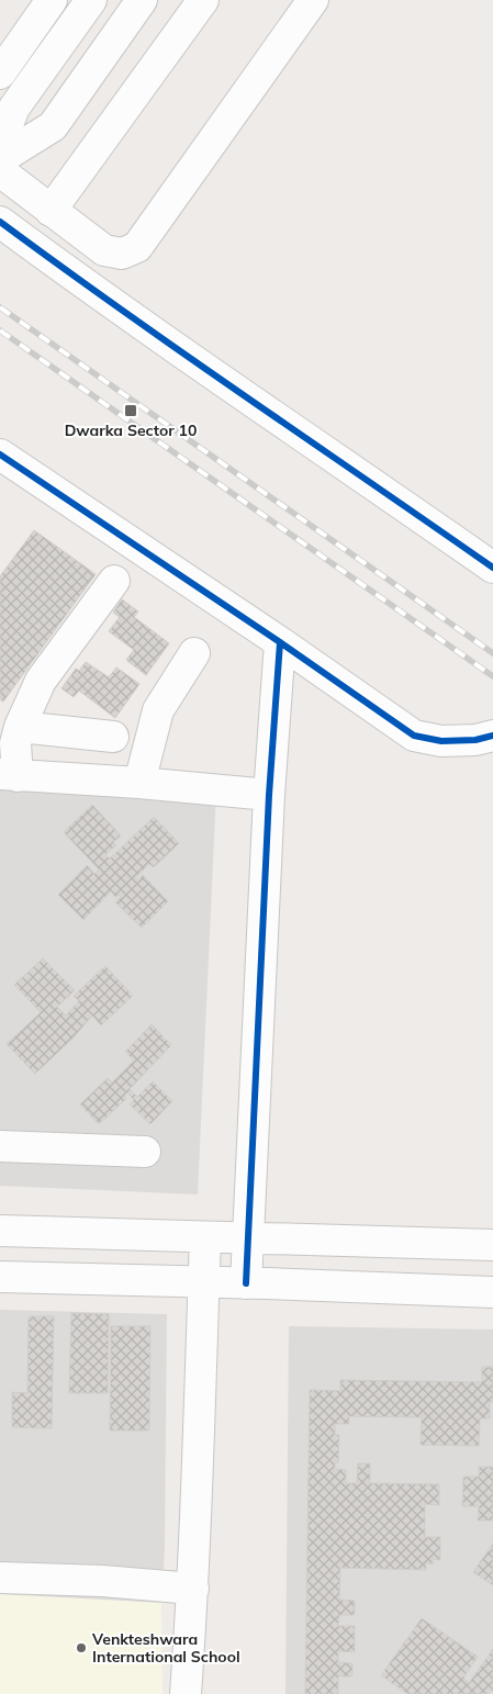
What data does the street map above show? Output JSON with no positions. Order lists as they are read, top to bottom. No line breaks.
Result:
{"places":{"transit":["Dwarka Sector 10"],"other":["Venkteshwara International School"]}}
